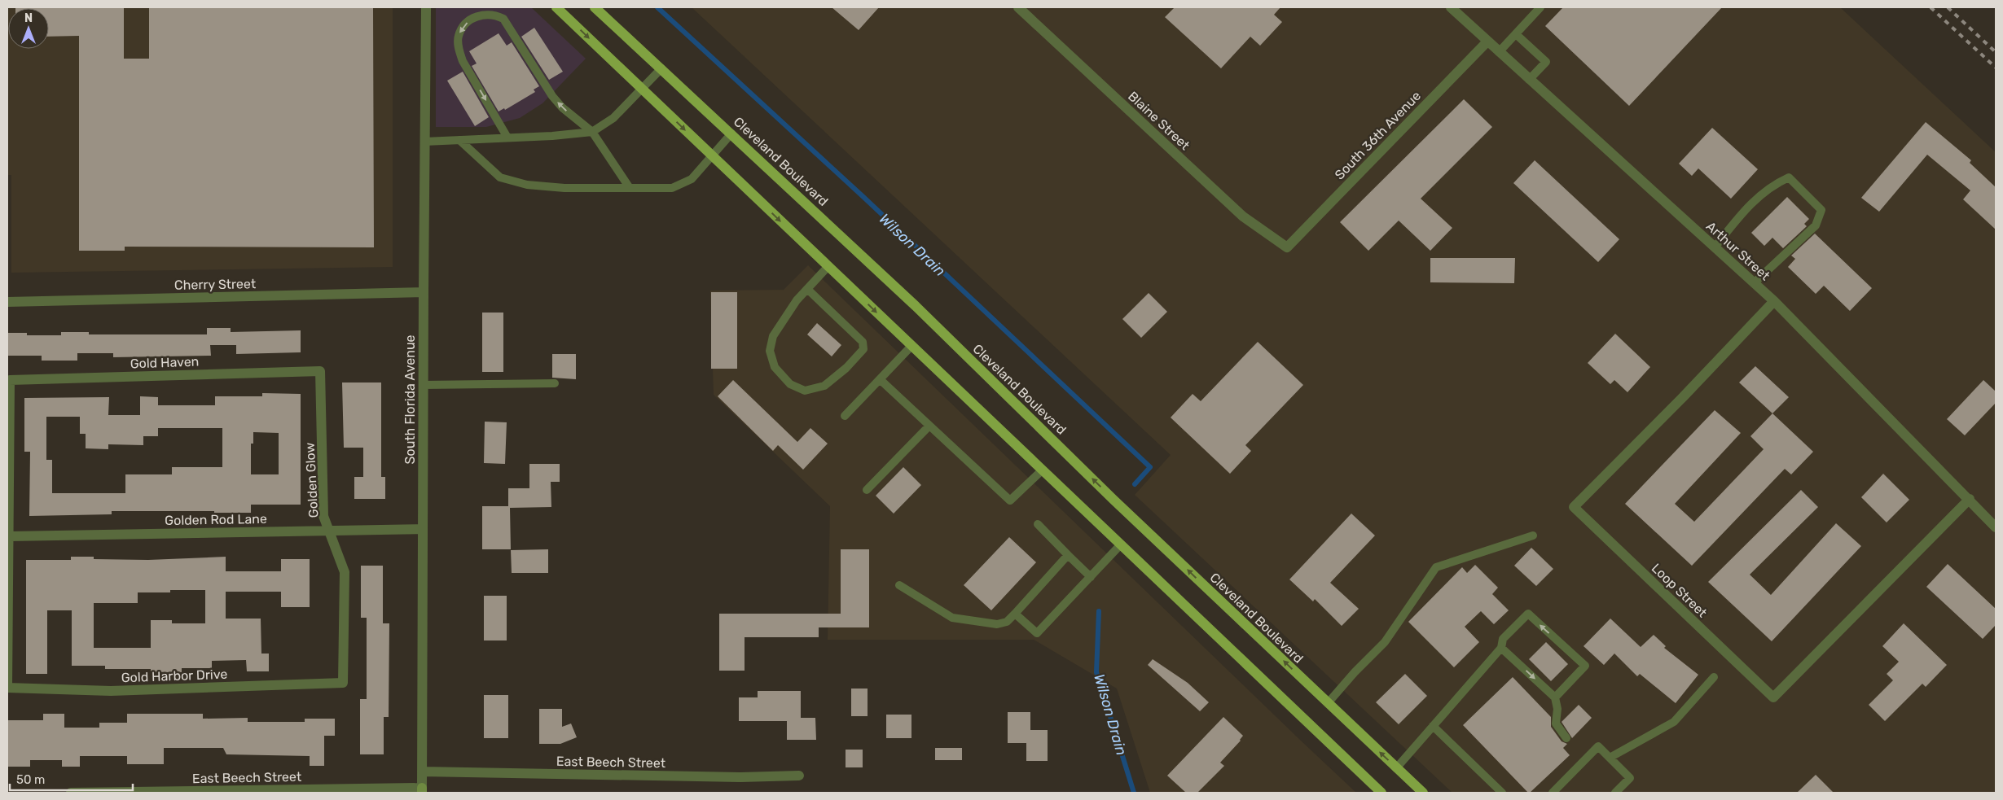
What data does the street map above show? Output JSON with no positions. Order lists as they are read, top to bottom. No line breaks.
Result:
{"streets":{"main road":["Cleveland Boulevard"],"street":["Blaine Street","South 36th Avenue","Arthur Street","Cherry Street","Gold Haven","South Florida Avenue","Golden Glow","Golden Rod Lane","Loop Street","Gold Harbor Drive","East Beech Street"]},"crossings":[["Blaine Street","South 36th Avenue"],["South 36th Avenue","Arthur Street"],["Arthur Street","Loop Street"],["Cherry Street","South Florida Avenue"],["Gold Haven","Golden Glow"],["Gold Haven","Golden Rod Lane"],["South Florida Avenue","Golden Rod Lane"],["South Florida Avenue","East Beech Street"],["Golden Glow","Golden Rod Lane"],["Golden Glow","Gold Harbor Drive"]],"water":["Wilson Drain"],"scale_bar":"50 m","north":"top"}
